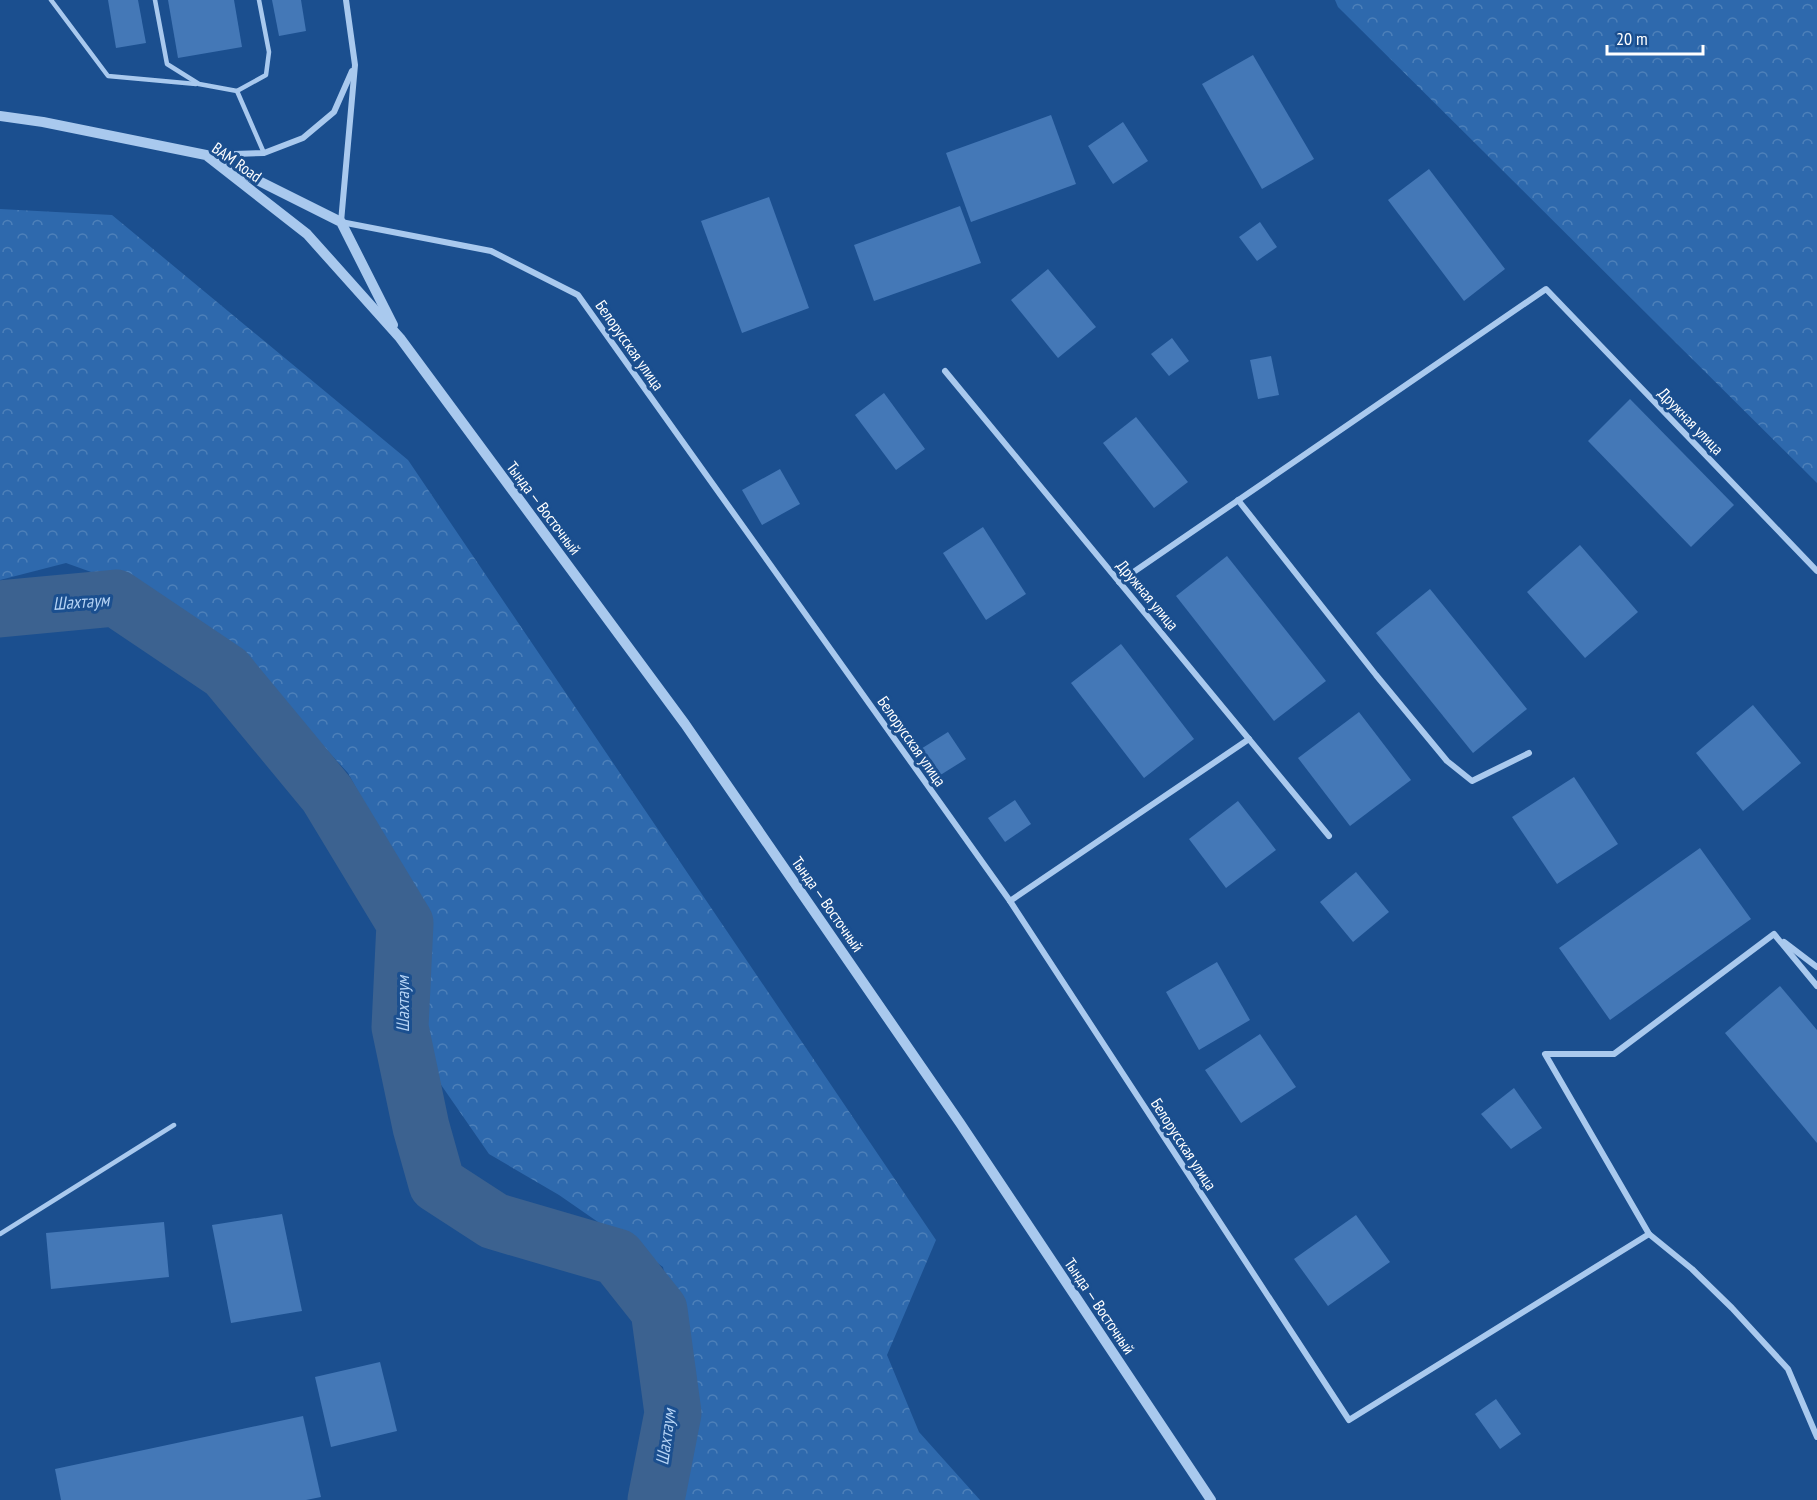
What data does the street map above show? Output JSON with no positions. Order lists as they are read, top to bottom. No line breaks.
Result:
{"streets":{"street":["BAM Road","Белорусская улица","Дружная улица","Тында — Восточный"]},"crossings":[["BAM Road","Тында — Восточный"]],"water":["Шахтаум"],"scale_bar":"20 m"}
